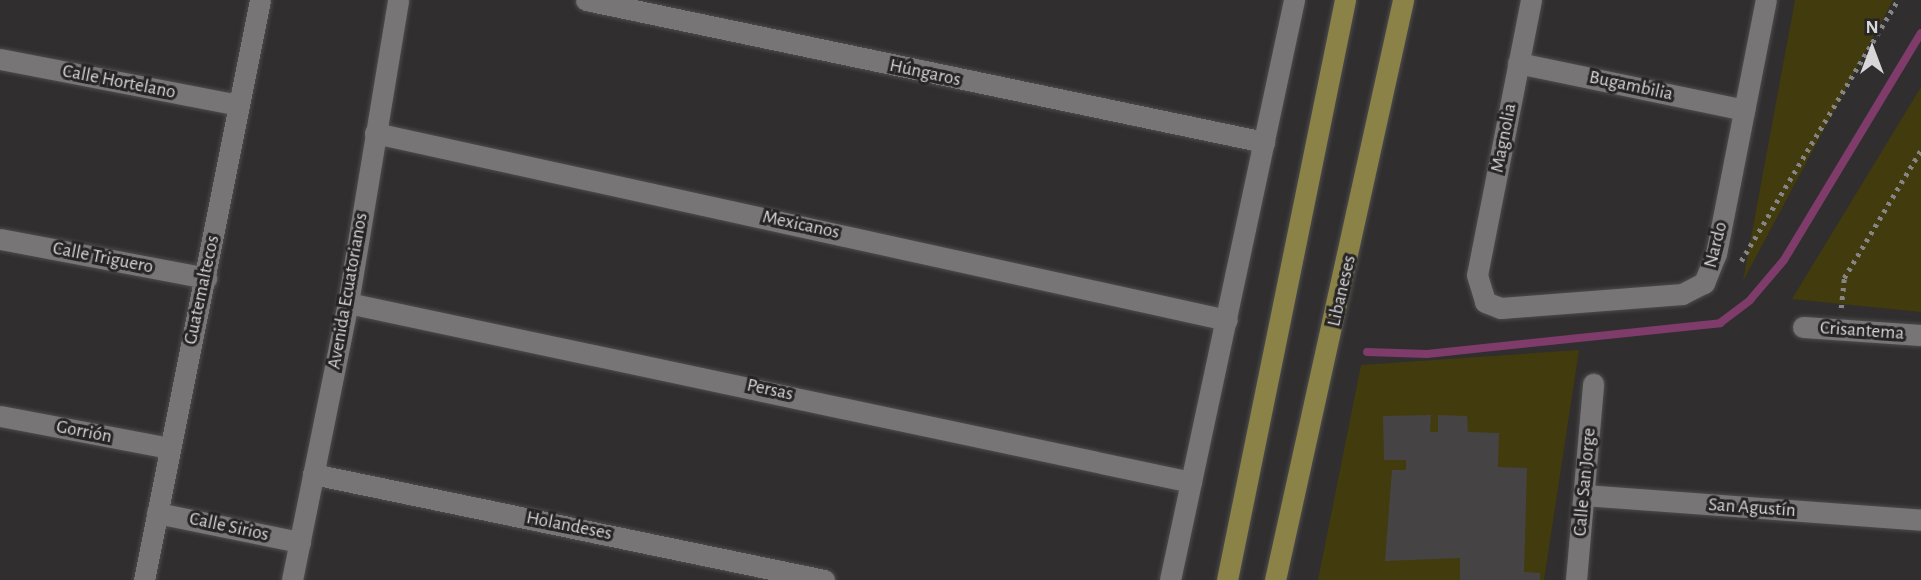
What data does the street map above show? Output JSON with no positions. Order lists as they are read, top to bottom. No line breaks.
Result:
{"streets":{"main road":["Libaneses"],"street":["Húngaros","Calle Hortelano","Bugambilia","Magnolia","Mexicanos","Nardo","Calle Triguero","Guatemaltecos","Avenida Ecuatorianos","Crisantema","Persas","Gorrión","Calle San Jorge","San Agustín","Holandeses","Calle Sirios"]},"crossings":[["Calle Hortelano","Guatemaltecos"],["Bugambilia","Magnolia"],["Bugambilia","Nardo"],["Magnolia","Nardo"],["Mexicanos","Avenida Ecuatorianos"],["Calle Triguero","Guatemaltecos"],["Guatemaltecos","Gorrión"],["Guatemaltecos","Calle Sirios"],["Avenida Ecuatorianos","Persas"],["Avenida Ecuatorianos","Holandeses"],["Avenida Ecuatorianos","Calle Sirios"],["Calle San Jorge","San Agustín"]],"north":"top"}
